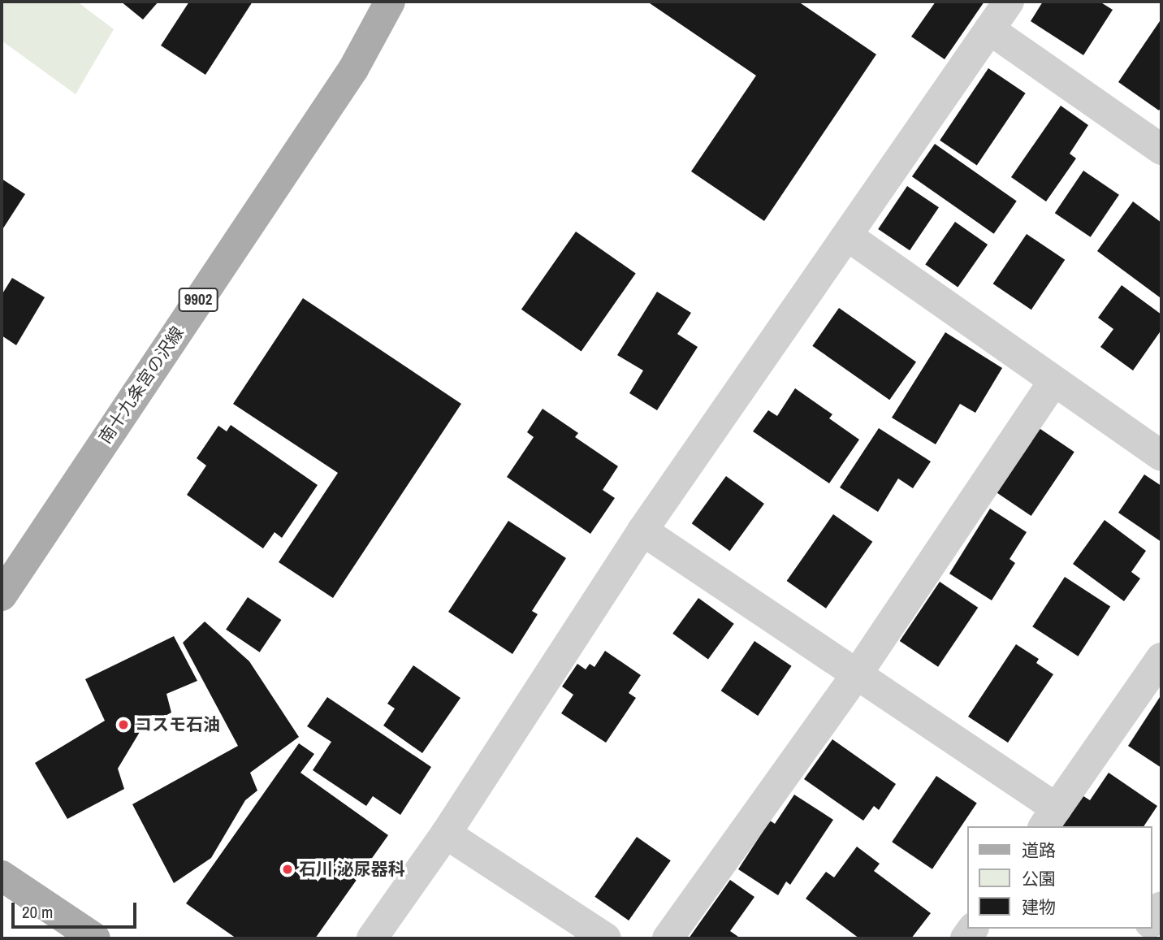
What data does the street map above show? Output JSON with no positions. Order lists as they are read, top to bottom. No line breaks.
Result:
{"streets":{"main road":["9902","南十九条宮の沢線"]},"places":["コスモ石油","石川 泌尿器科"],"legend":["道路","公園","建物"],"scale_bar":"20 m"}
